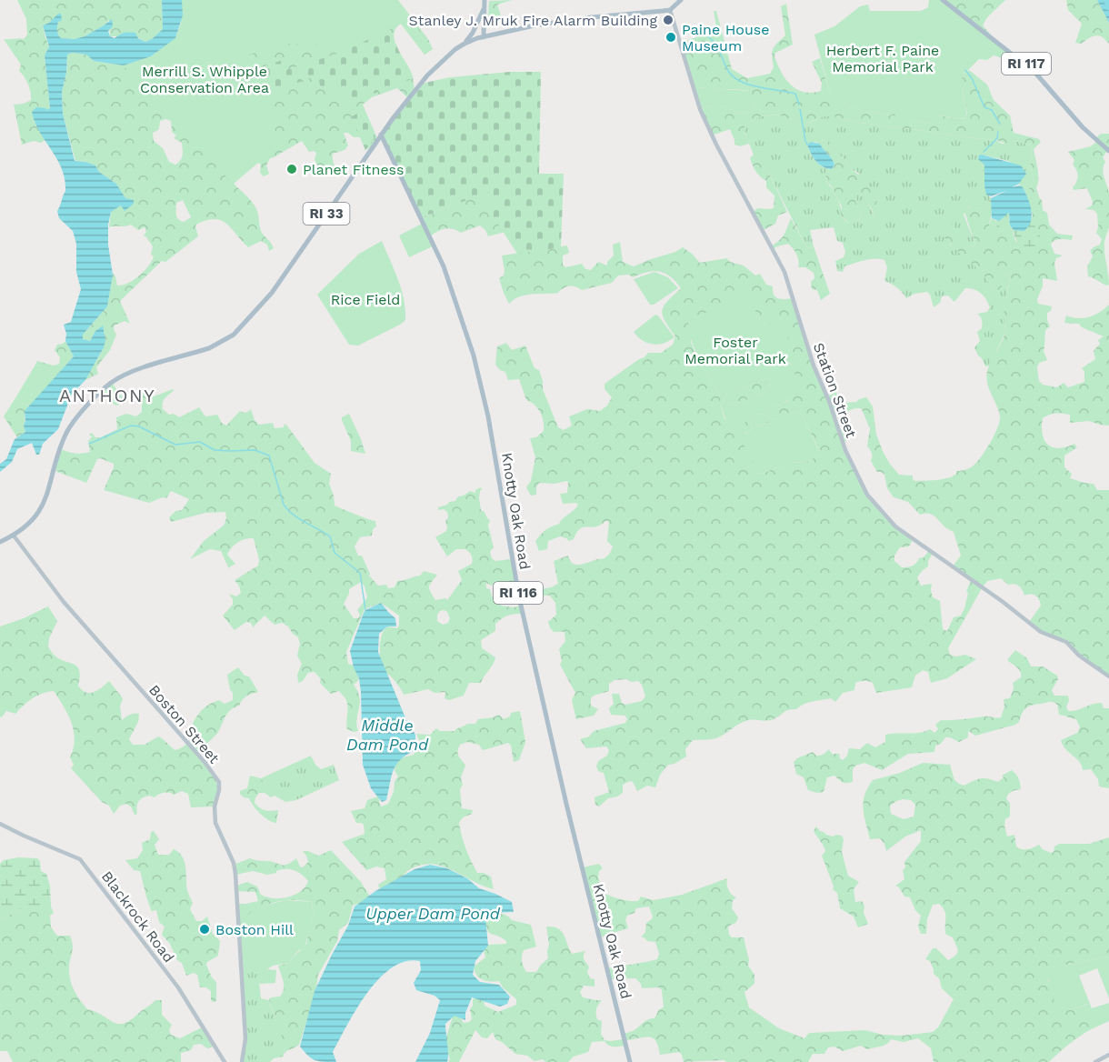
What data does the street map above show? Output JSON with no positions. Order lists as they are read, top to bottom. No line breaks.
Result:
{"streets":{"main road":["RI 117","RI 33","Knotty Oak Road","RI 116"],"street":["Station Street","Boston Street","Blackrock Road"]},"crossings":[["RI 33","Knotty Oak Road"],["RI 33","Boston Street"]],"districts":["ANTHONY"],"water":["Middle Dam Pond","Upper Dam Pond"],"parks":["Herbert F. Paine Memorial Park","Merrill S. Whipple Conservation Area","Rice Field","Foster Memorial Park"],"places":["Stanley J. Mruk Fire Alarm Building","Paine House Museum","Planet Fitness","Boston Hill"]}
